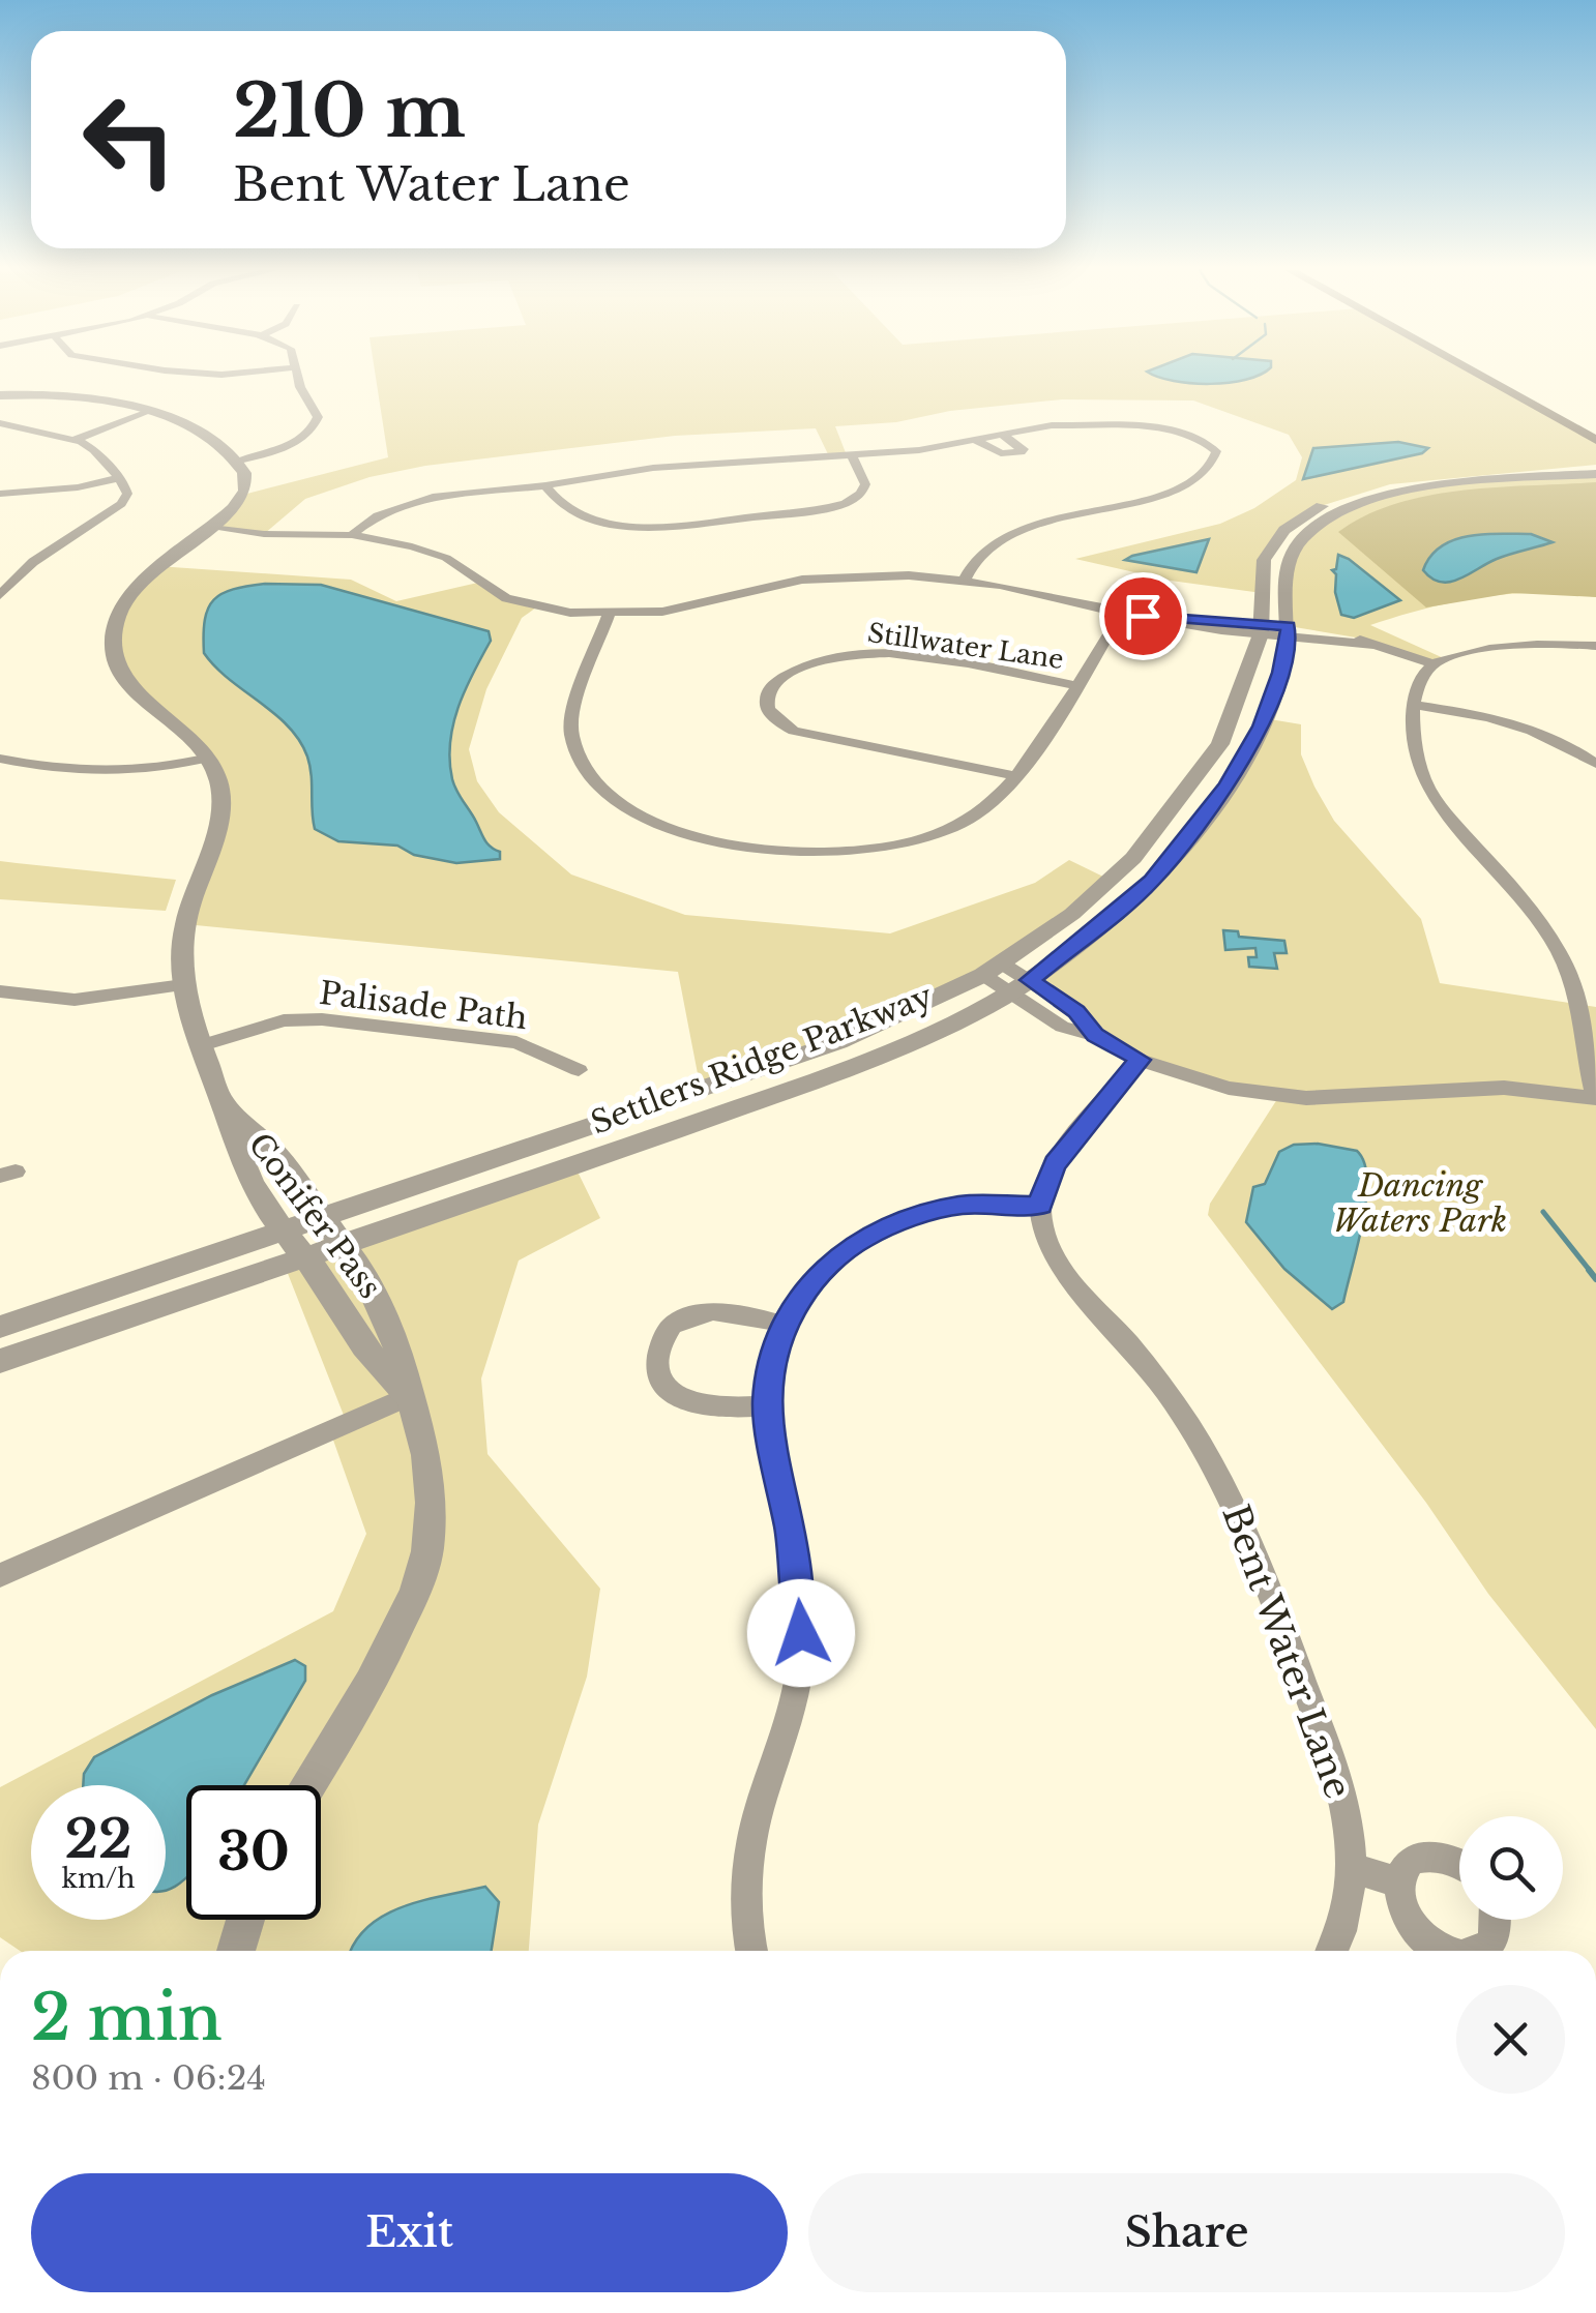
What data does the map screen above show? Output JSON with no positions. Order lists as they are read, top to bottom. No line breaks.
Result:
{"streets":{"street":["Stillwater Lane","Palisade Path","Settlers Ridge Parkway","Conifer Pass","Bent Water Lane"]},"crossings":[["Palisade Path","Conifer Pass"],["Settlers Ridge Parkway","Conifer Pass"]],"parks":["Dancing Waters Park"],"page":{"turn":["210 m","Bent Water Lane"],"speed":"22 km/h","limit":"30","heading":["2 min","800 m · 06:24"],"buttons":["Exit","Share"]}}
